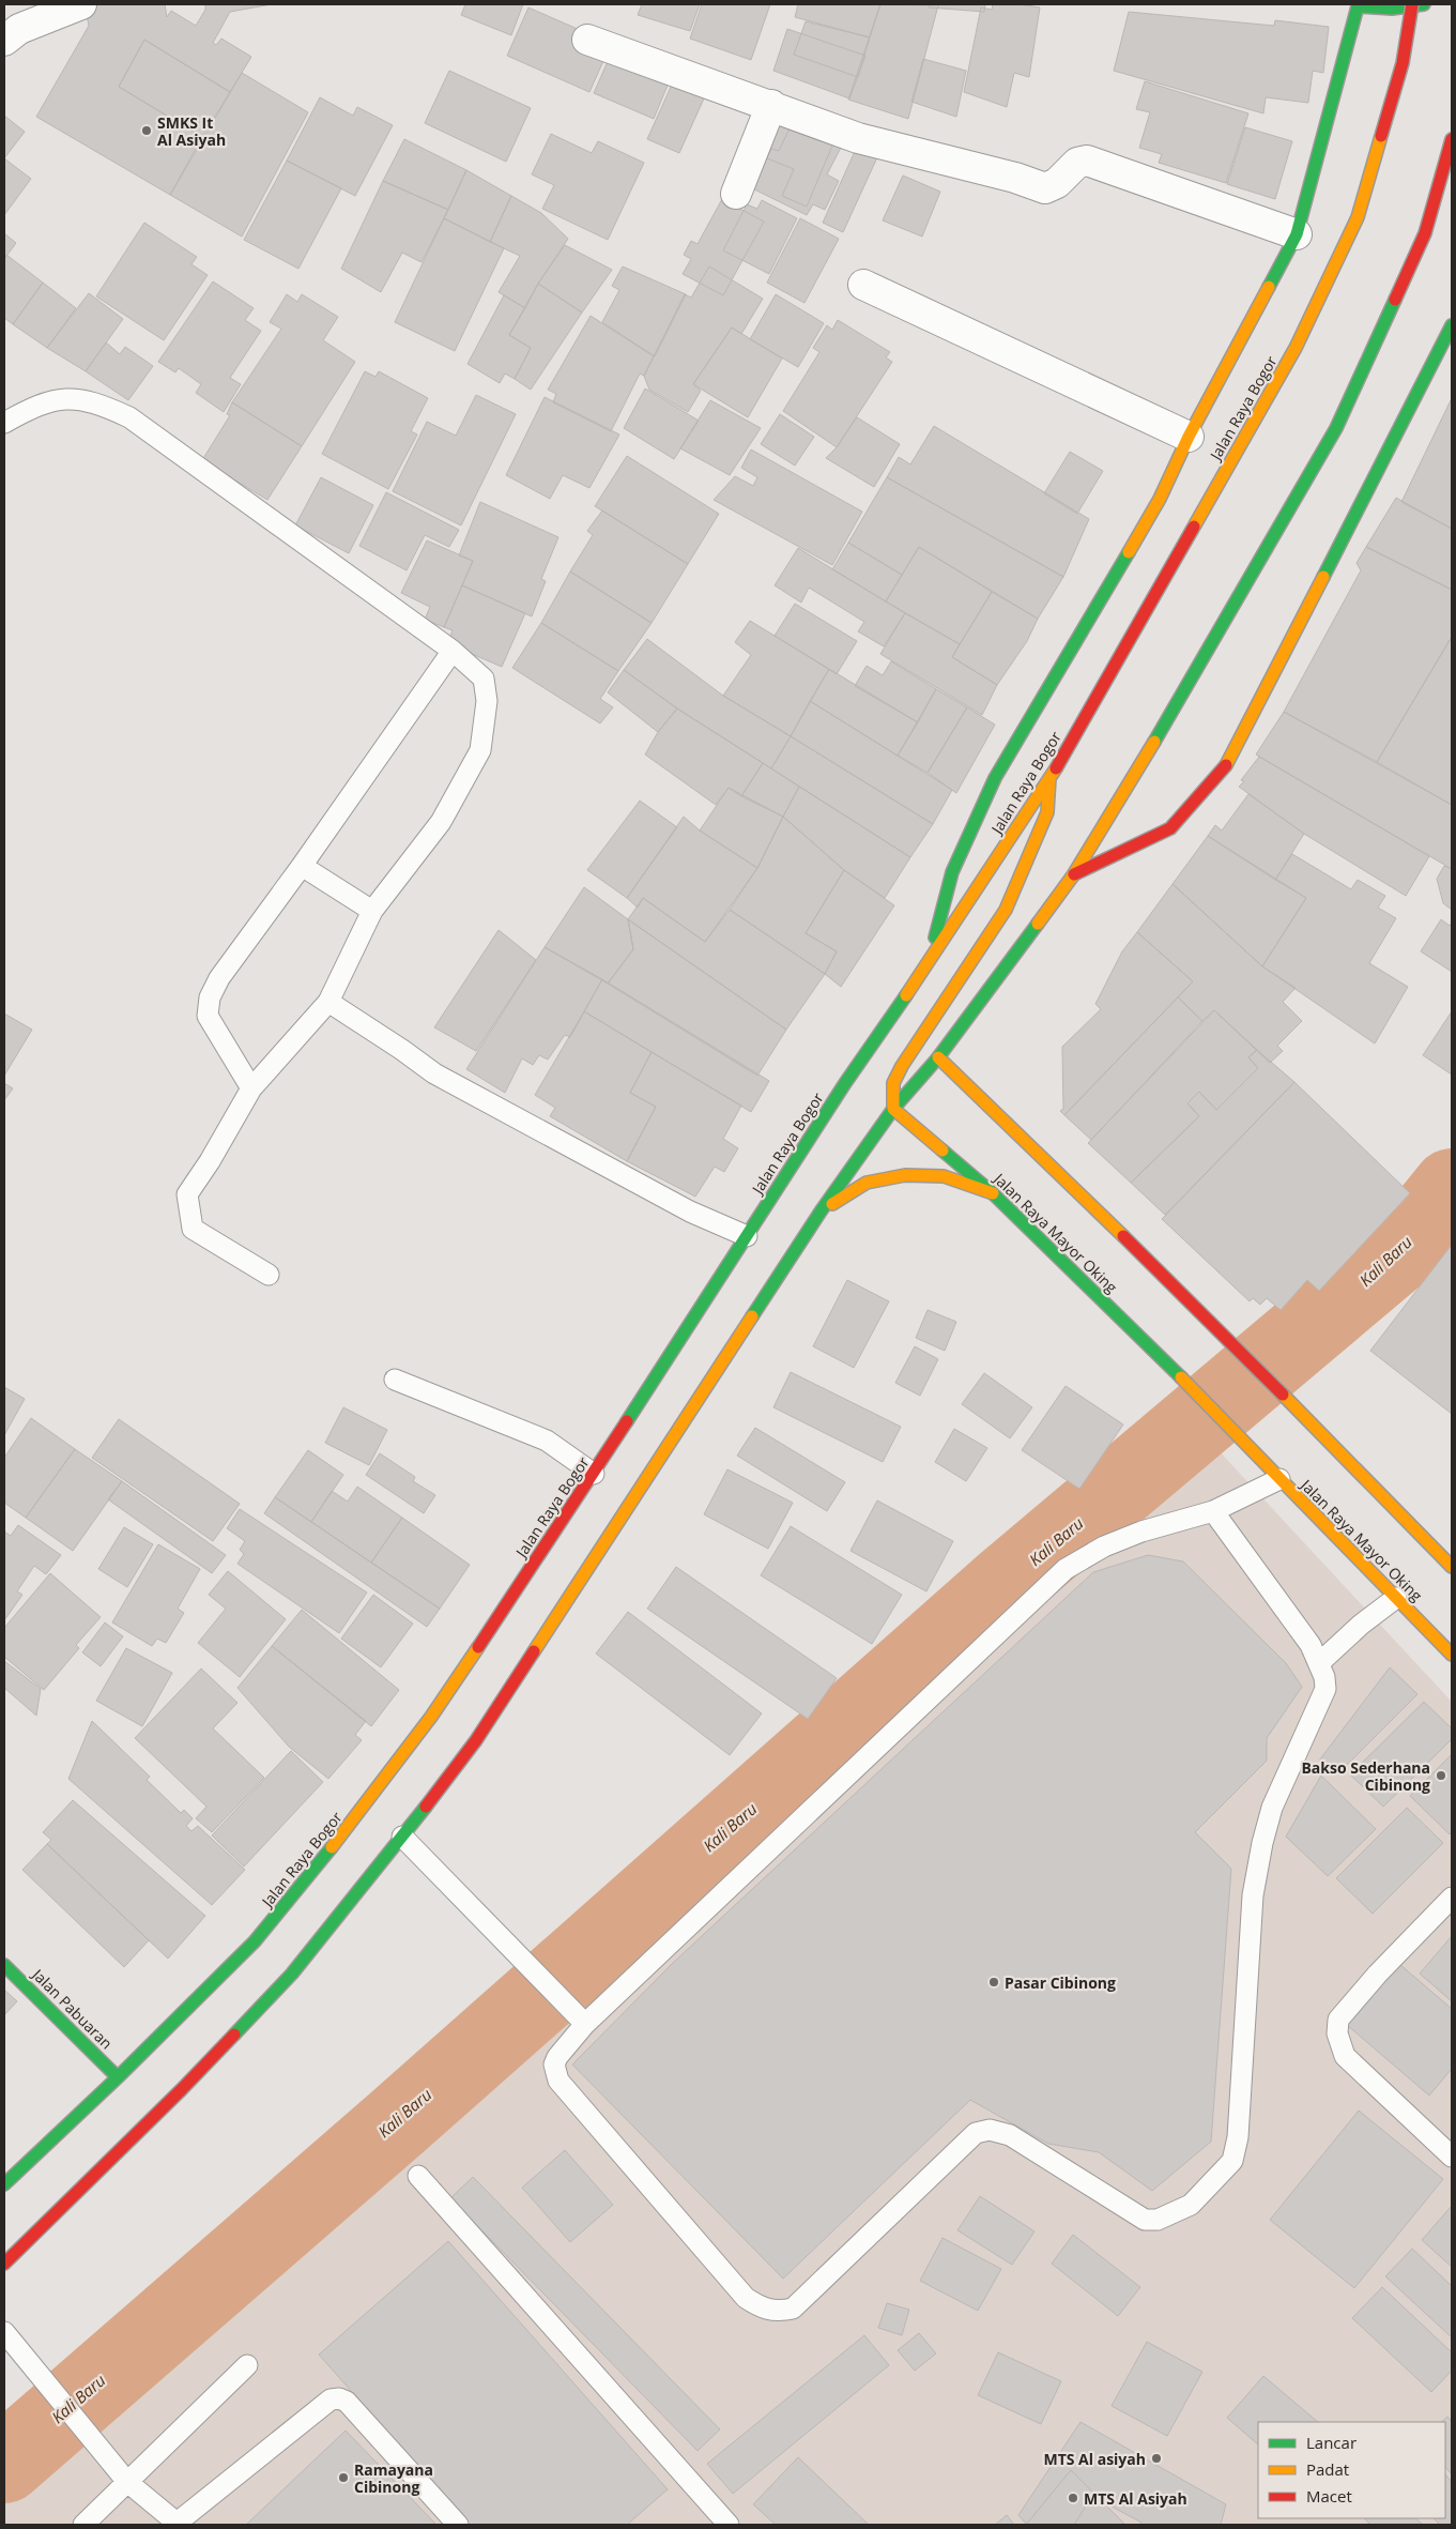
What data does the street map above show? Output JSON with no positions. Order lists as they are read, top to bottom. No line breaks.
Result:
{"streets":{"main road":["Jalan Raya Bogor","Jalan Raya Mayor Oking","Jalan Pabuaran"]},"crossings":[["Jalan Raya Bogor","Jalan Pabuaran"]],"water":["Kali Baru"],"places":["SMKS It Al Asiyah","Bakso Sederhana Cibinong","Pasar Cibinong","MTS Al asiyah","Ramayana Cibinong","MTS Al Asiyah"],"legend":["Lancar","Padat","Macet"]}
